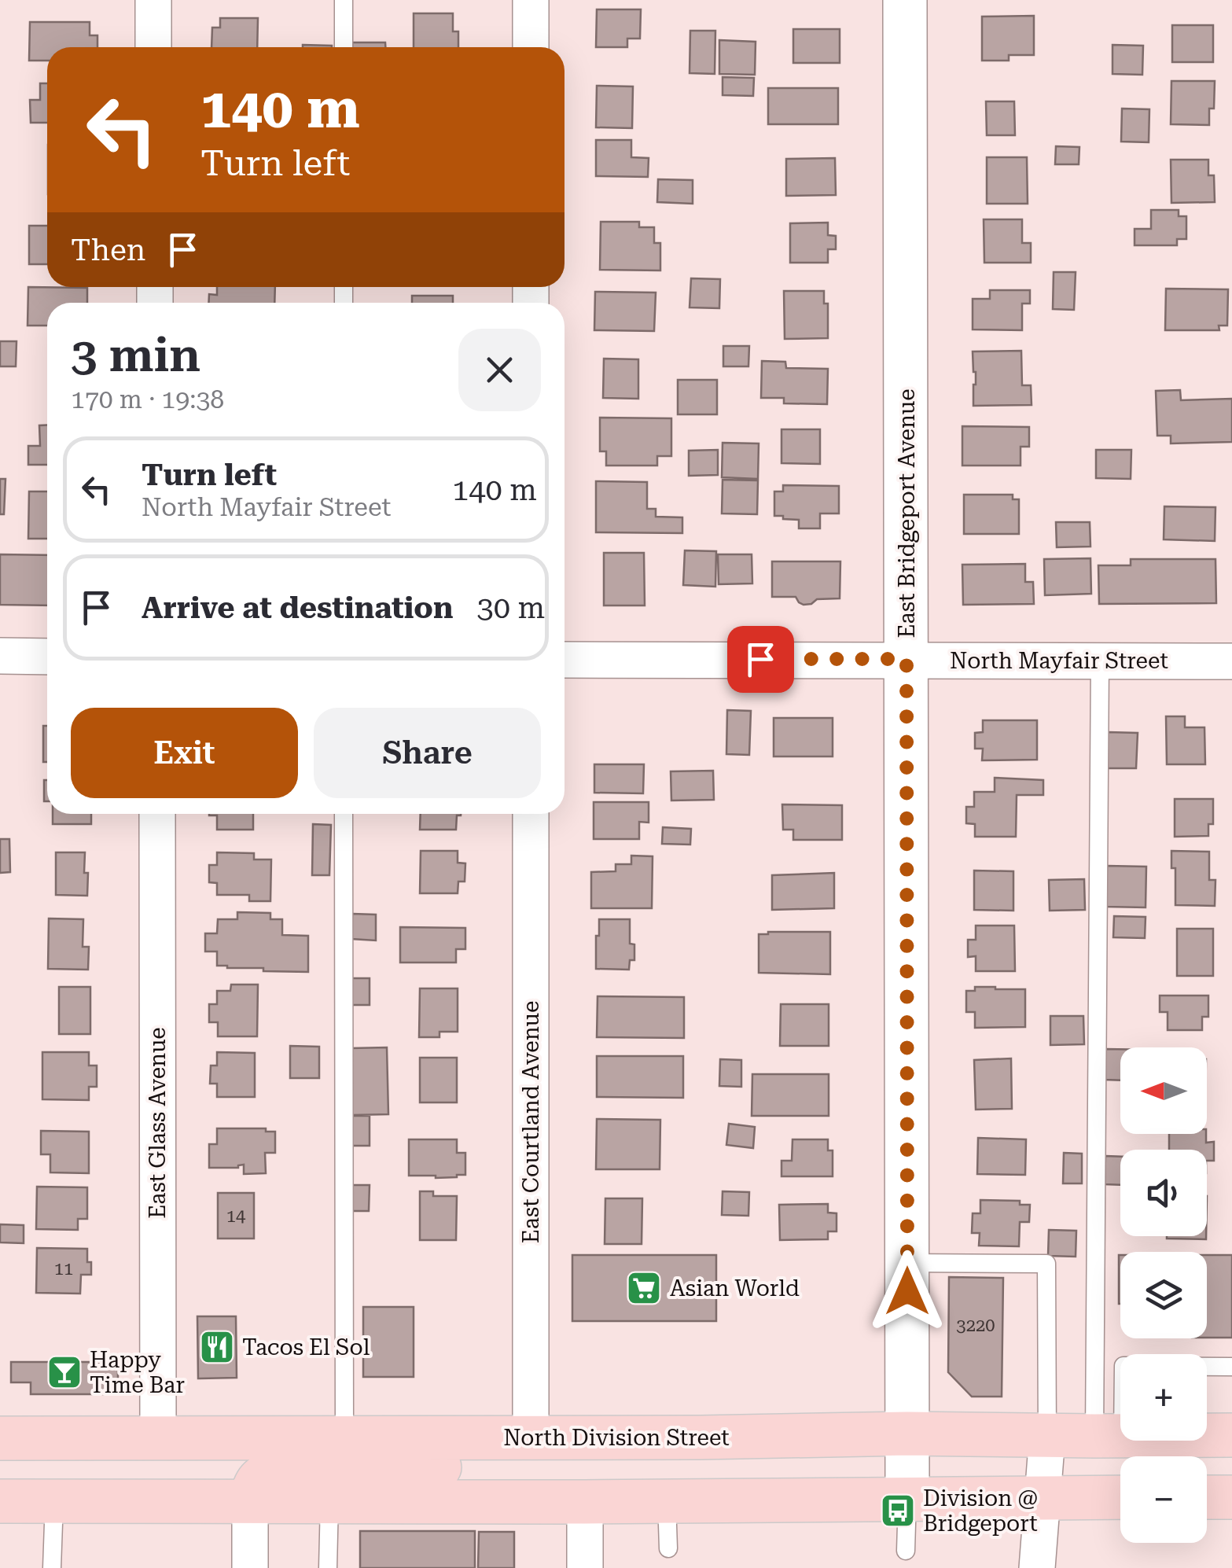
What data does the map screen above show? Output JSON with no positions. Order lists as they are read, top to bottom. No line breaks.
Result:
{"streets":{"main road":["North Division Street"],"street":["East Bridgeport Avenue","North Mayfair Street","East Courtland Avenue","East Glass Avenue"]},"crossings":[["East Bridgeport Avenue","North Mayfair Street"],["East Bridgeport Avenue","North Division Street"],["East Courtland Avenue","North Division Street"],["East Glass Avenue","North Division Street"]],"places":{"supermarket":["Asian World"],"restaurant":["Tacos El Sol"],"bar":["Happy Time Bar"],"bus stop":["Division @ Bridgeport"]},"house_numbers":["14","11","3220"],"north":"left","page":{"turn":["140 m","Turn left"],"then":"Then","heading":["3 min","170 m · 19:38"],"list":[{"name":"Turn left","note":"North Mayfair Street","value":"140 m"},{"name":"Arrive at destination","value":"30 m"}],"buttons":["Exit","Share"],"map_buttons":["+","−"]}}
